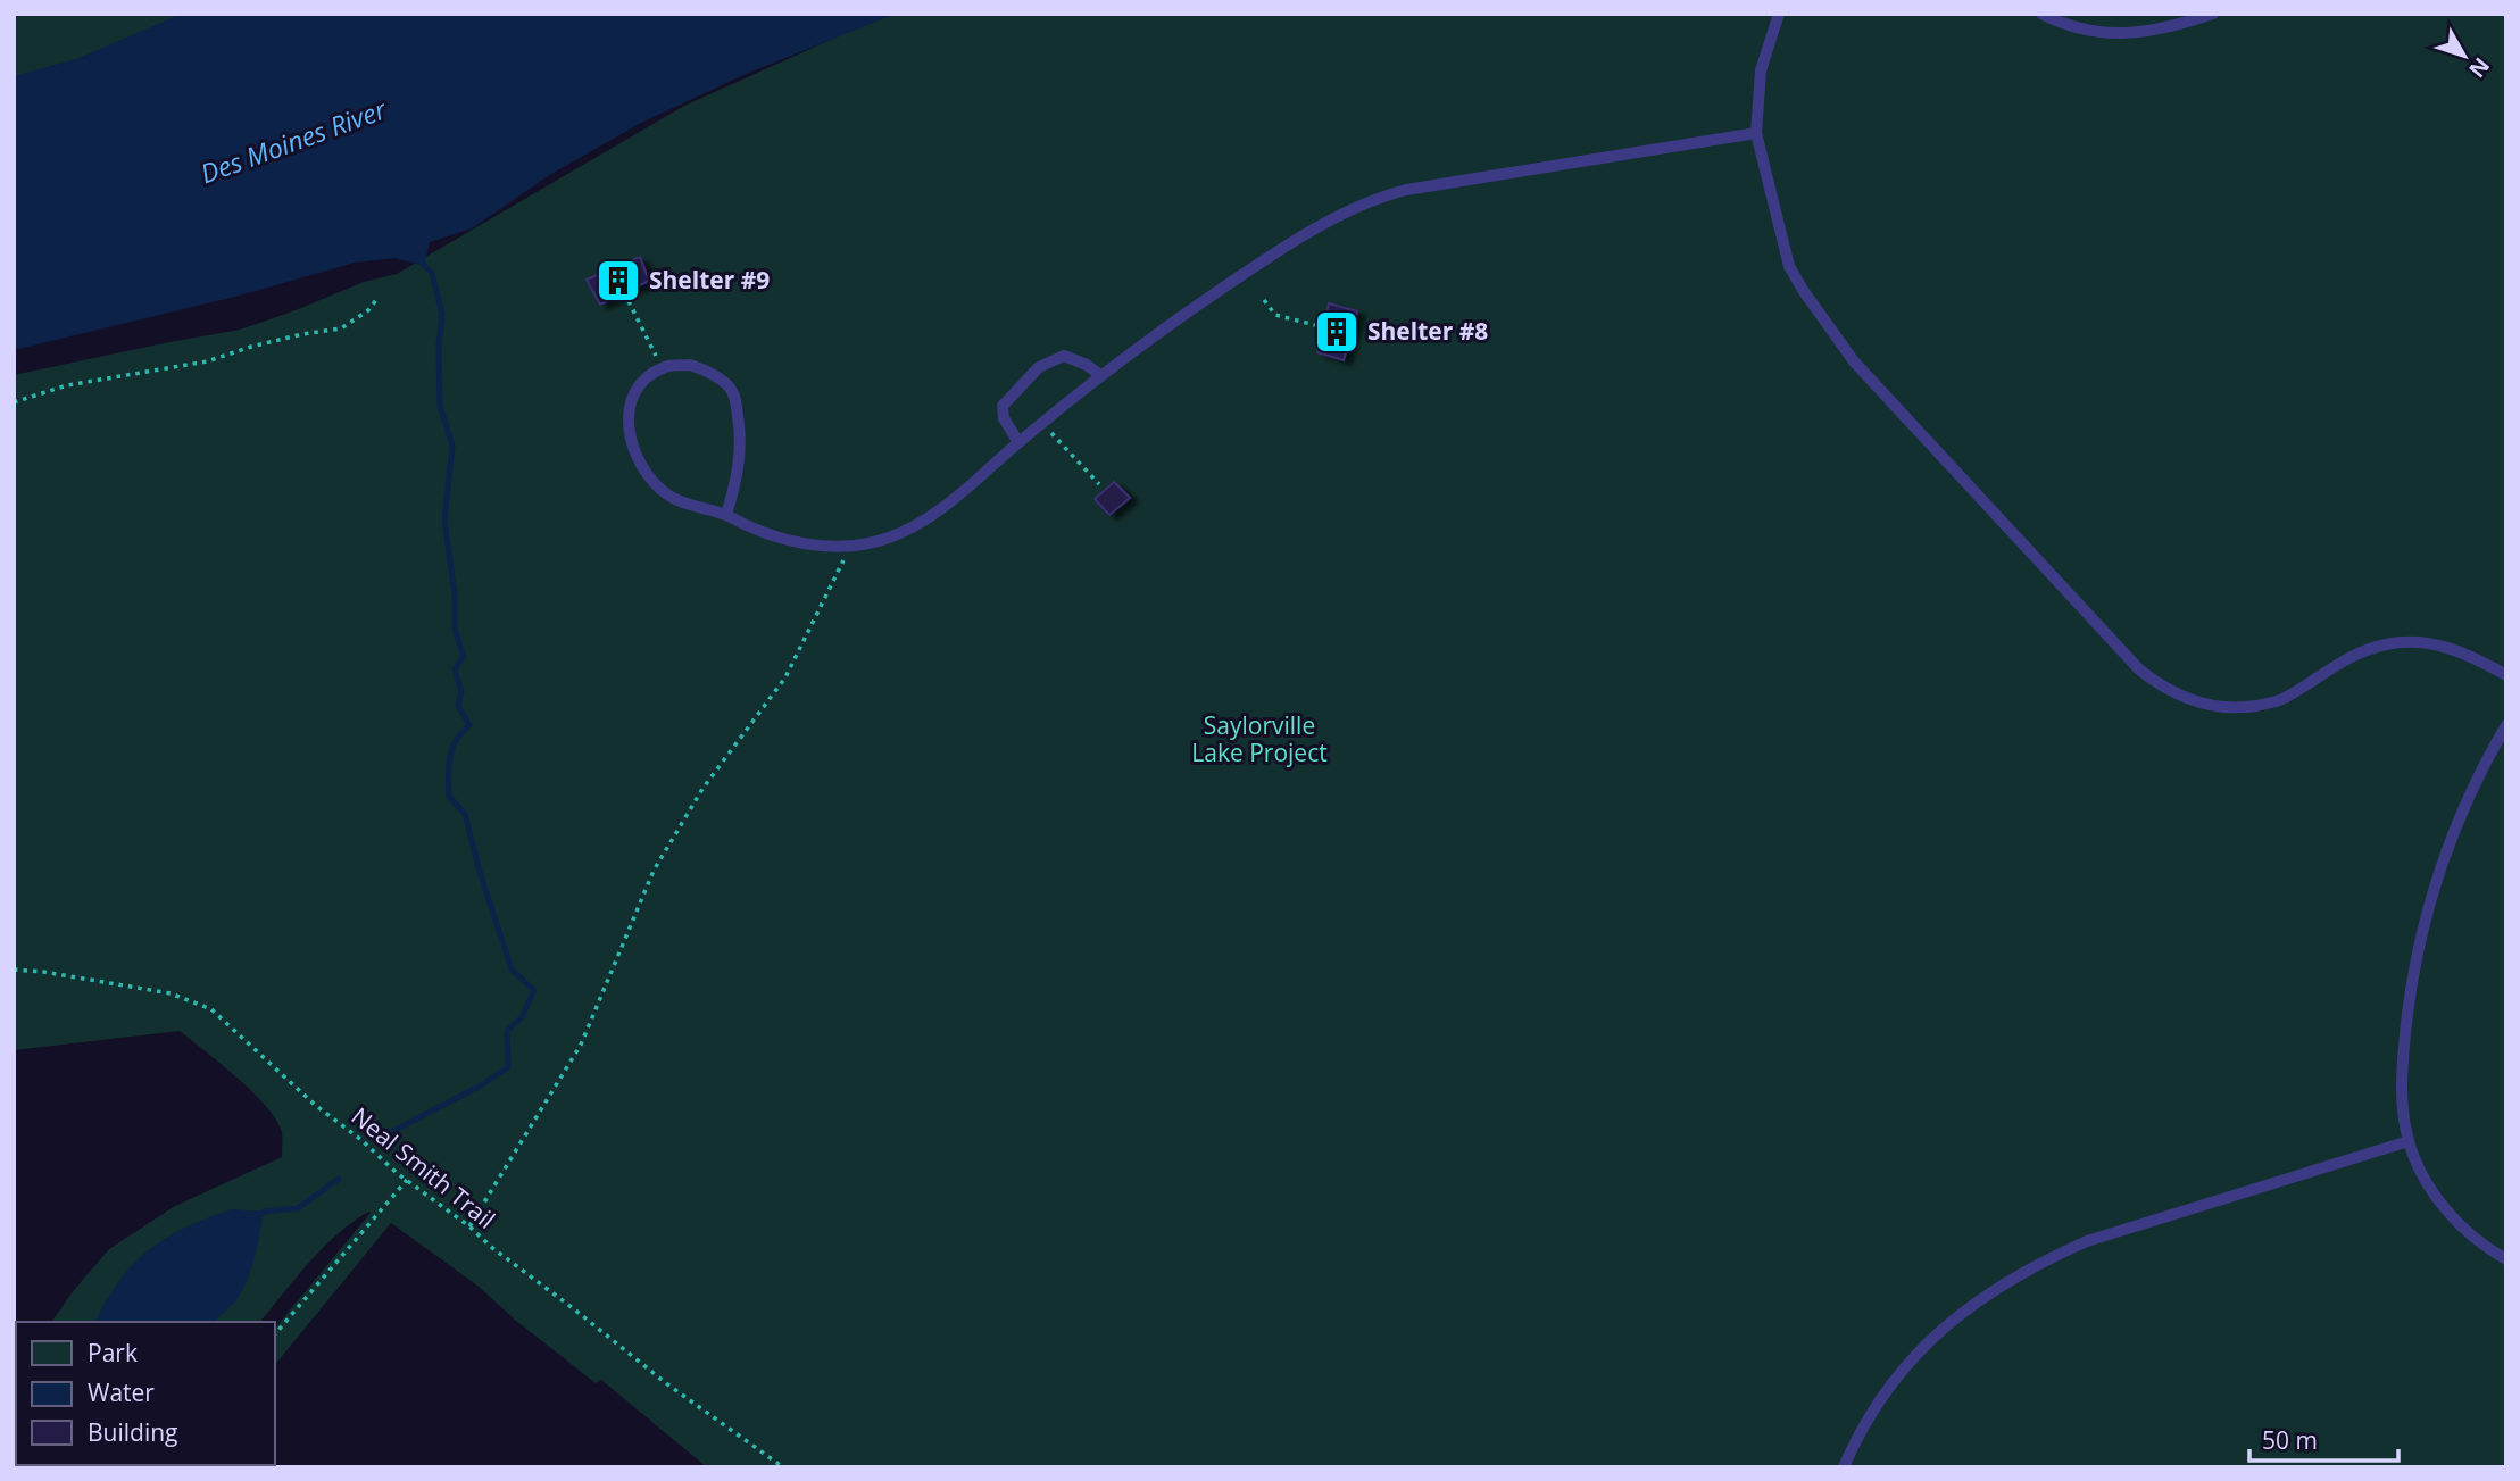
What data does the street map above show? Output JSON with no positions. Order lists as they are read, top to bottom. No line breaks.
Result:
{"streets":{"path":["Neal Smith Trail"]},"water":["Des Moines River"],"parks":["Saylorville Lake Project"],"places":{"building":["Shelter #9","Shelter #8"]},"legend":["Park","Water","Building"],"scale_bar":"50 m","north":"bottom right"}
